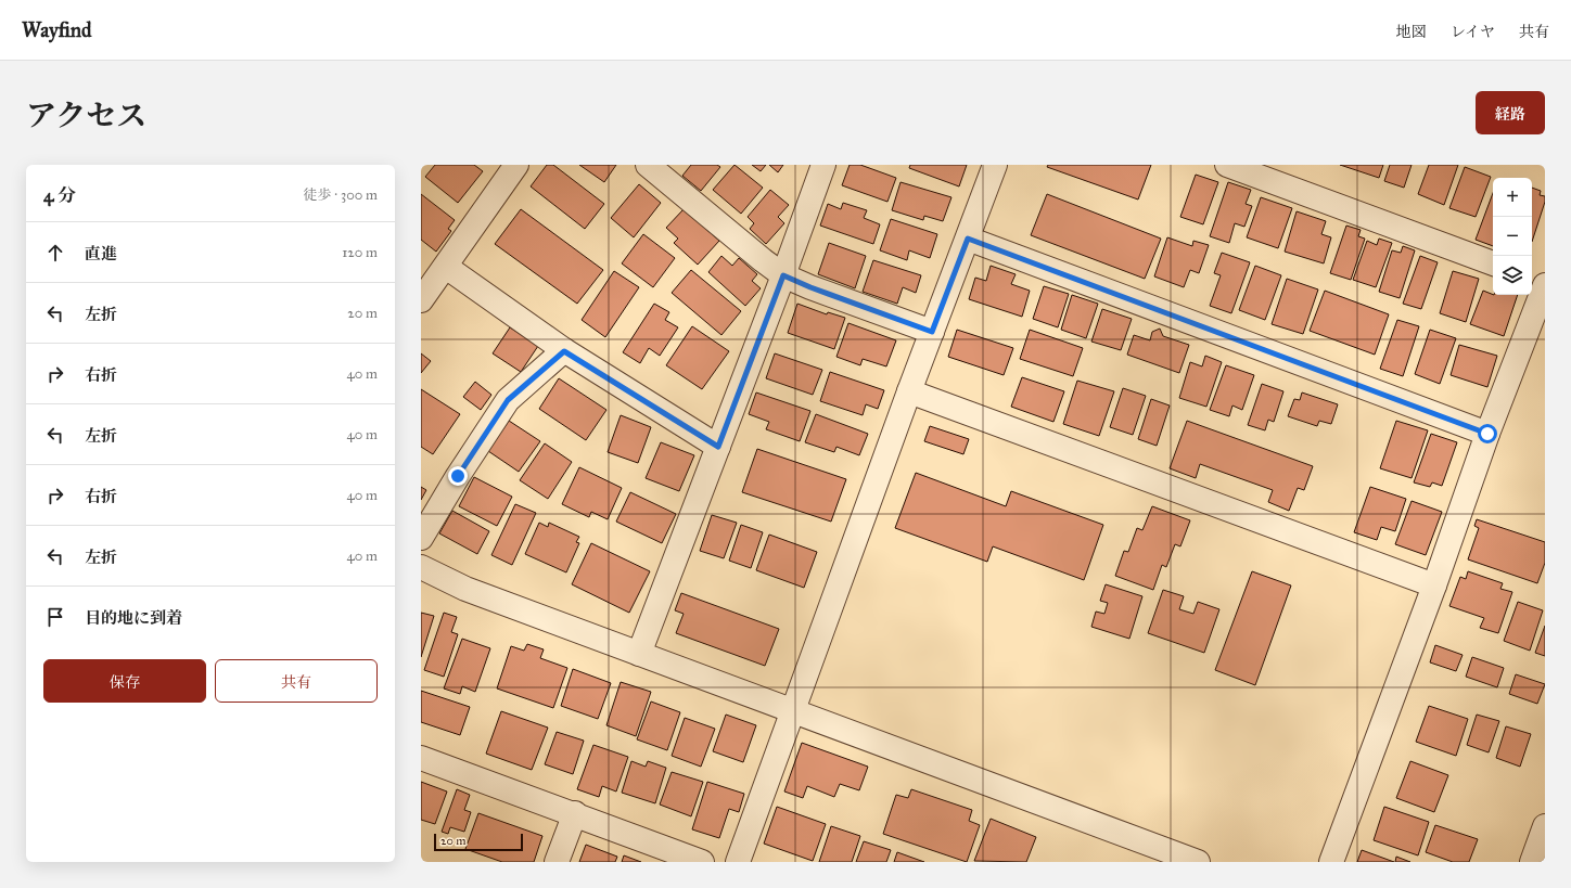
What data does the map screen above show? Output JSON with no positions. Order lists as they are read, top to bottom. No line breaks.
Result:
{"scale_bar":"20 m","page":{"header":"Wayfind","nav":["地図","レイヤ","共有"],"title":"アクセス","buttons":["経路",["保存","共有"]],"heading":["4 分","徒歩 · 300 m"],"map_buttons":["+","−"],"list":[["直進","120 m"],["左折","20 m"],["右折","40 m"],["左折","40 m"],["右折","40 m"],["左折","40 m"],"目的地に到着"],"scale":"20 m"}}
